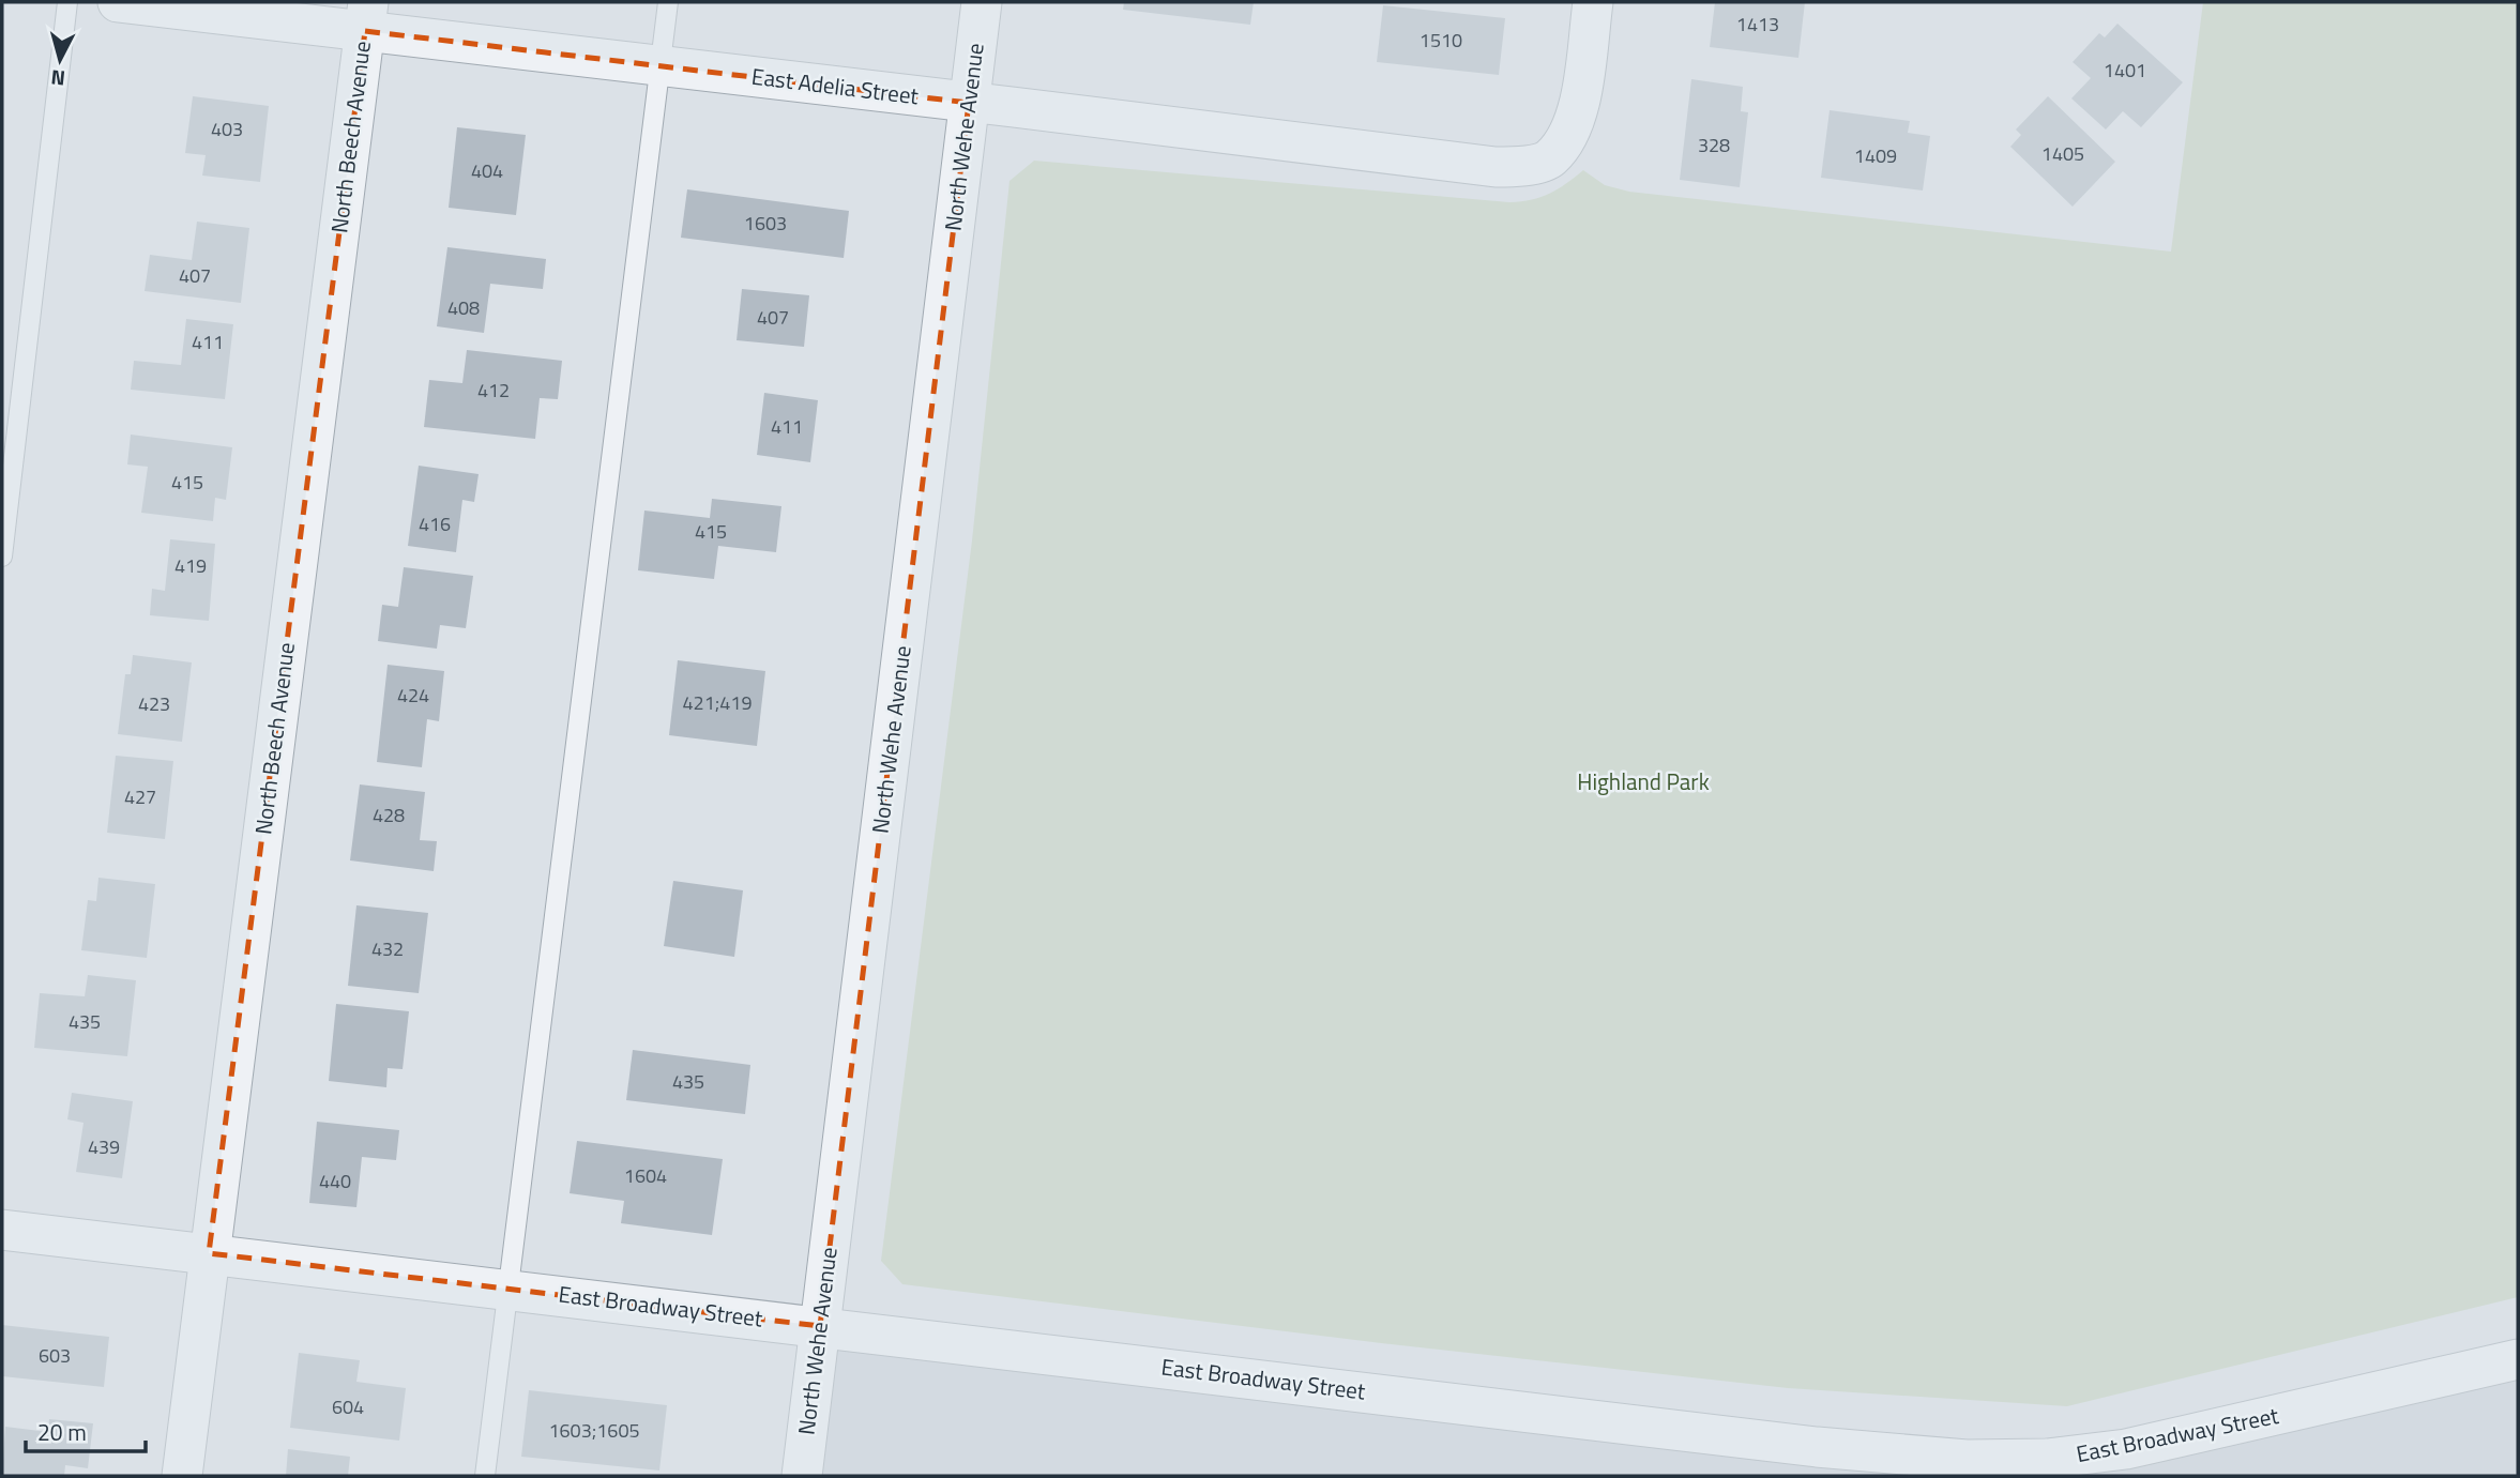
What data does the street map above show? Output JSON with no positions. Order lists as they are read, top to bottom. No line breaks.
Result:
{"streets":{"street":["East Adelia Street","North Beech Avenue","North Wehe Avenue","East Broadway Street"]},"crossings":[["East Adelia Street","North Beech Avenue"],["East Adelia Street","North Wehe Avenue"],["North Beech Avenue","East Broadway Street"],["North Wehe Avenue","East Broadway Street"]],"parks":["Highland Park"],"house_numbers":["1413","1510","1401","403","328","1405","1409","404","1603","407","408","407","411","412","411","415","416","415","419","424","421;419","423","427","428","432","435","435","439","1604","440","603","604","1603;1605"],"scale_bar":"20 m","north":"bottom"}
